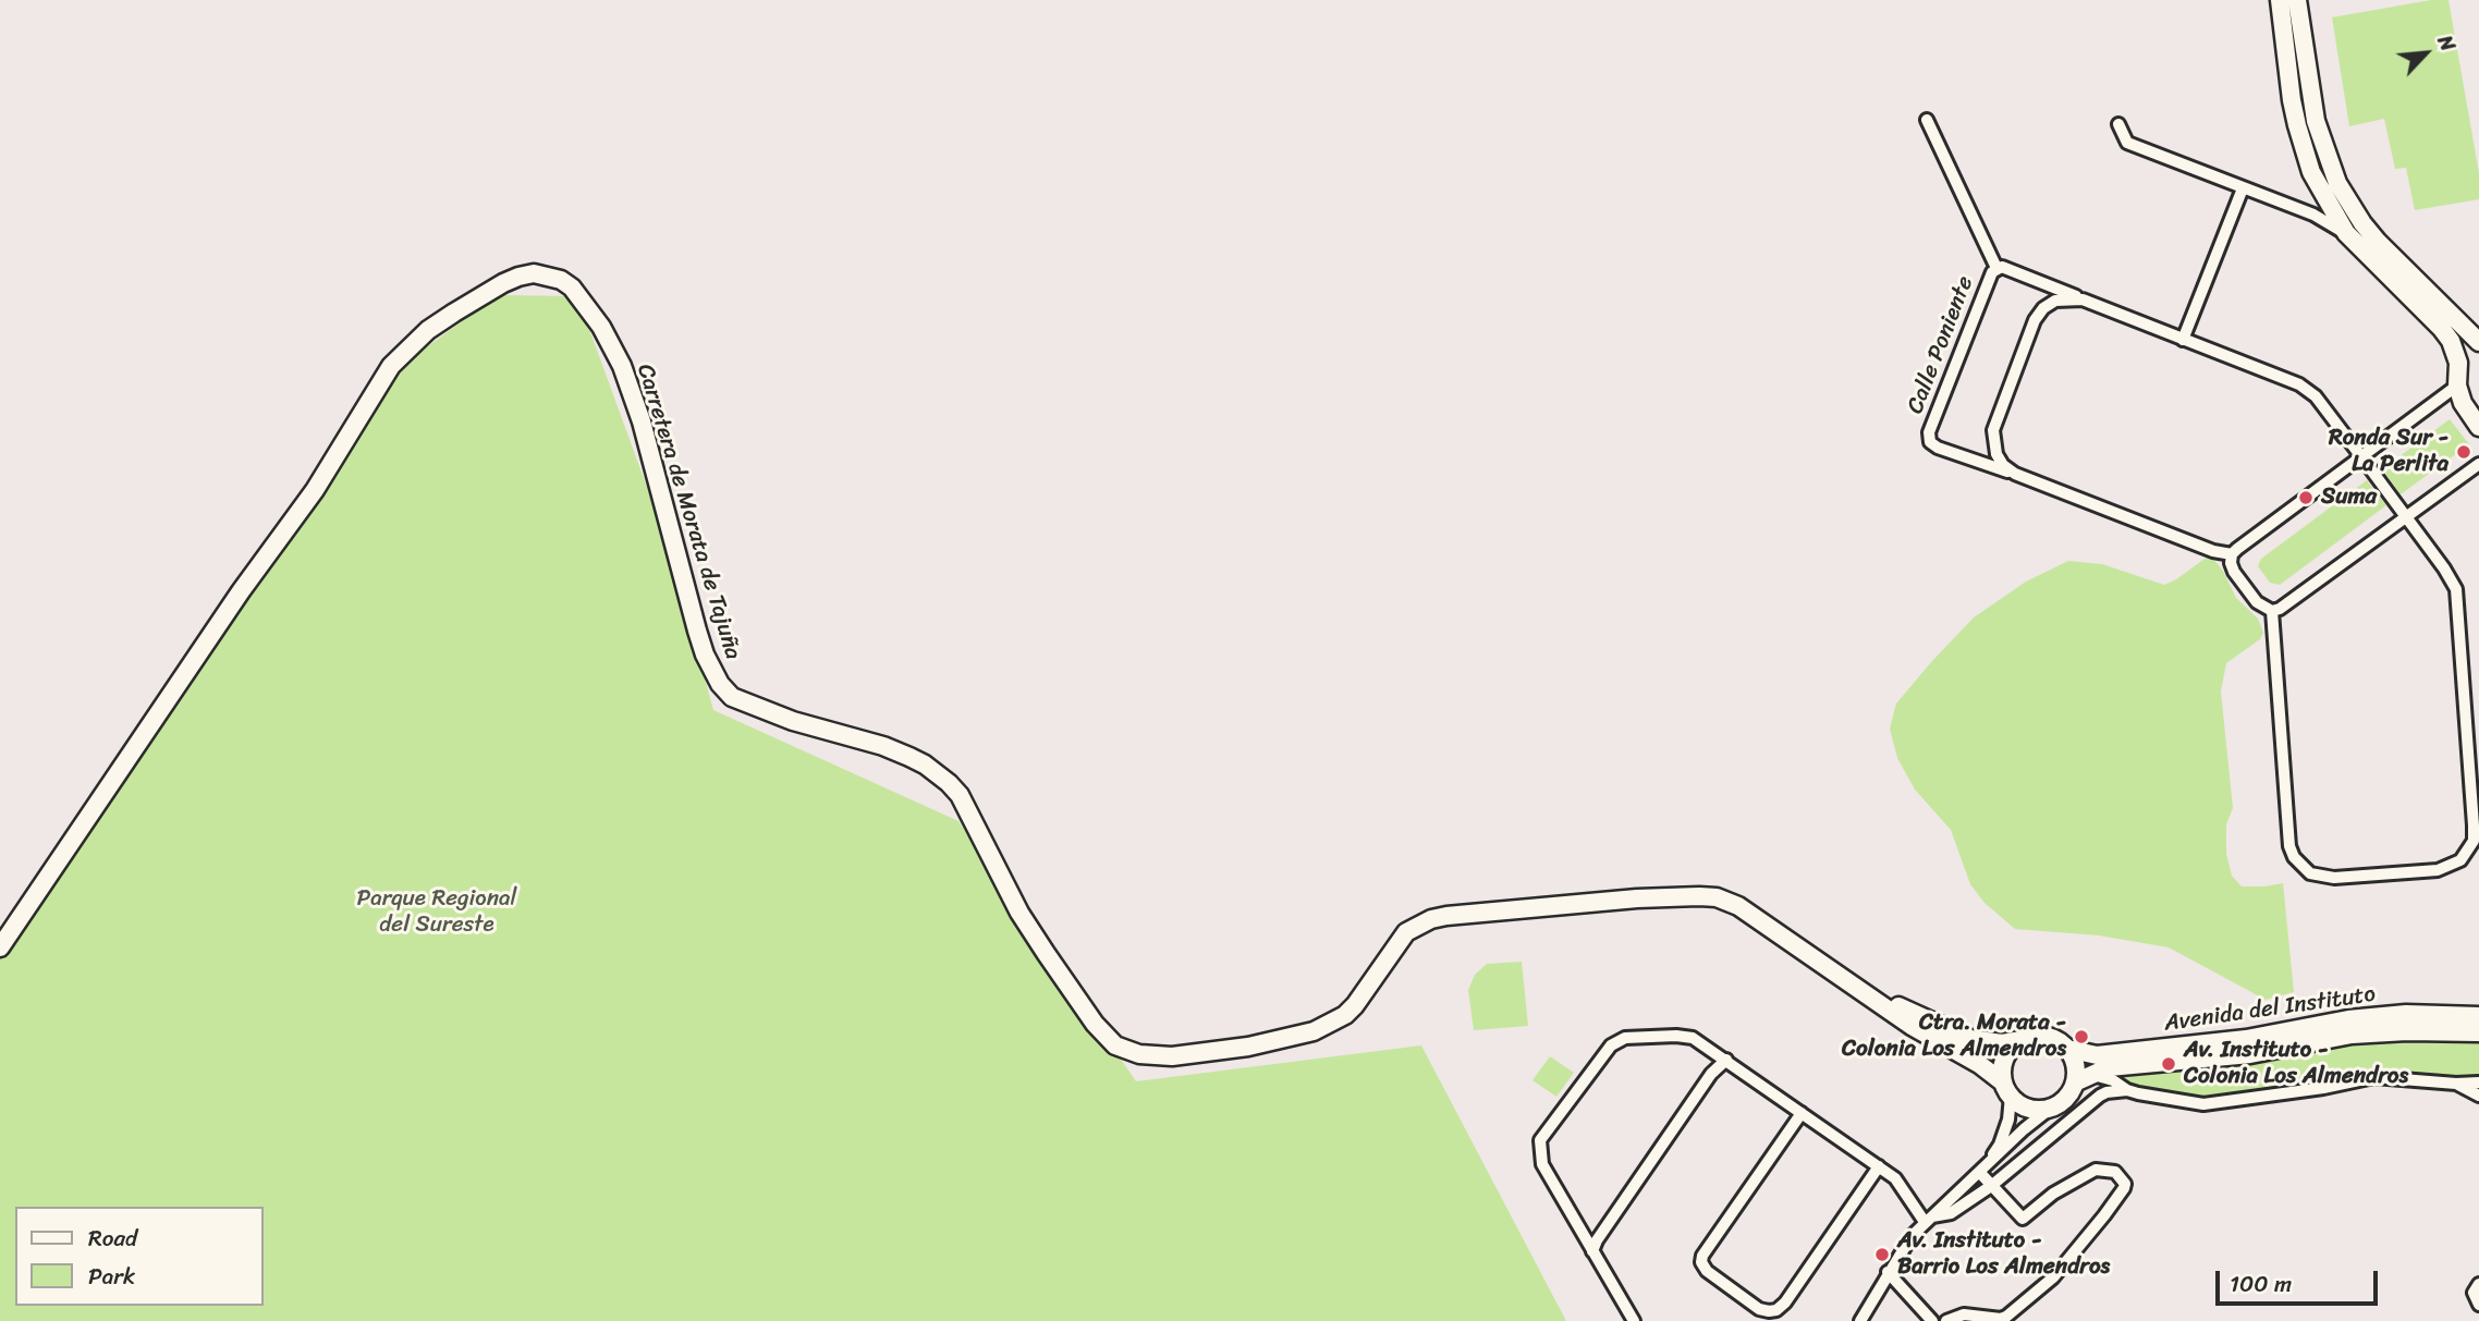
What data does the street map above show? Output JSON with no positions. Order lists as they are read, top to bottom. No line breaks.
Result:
{"streets":{"main road":["Carretera de Morata de Tajuña","Avenida del Instituto"],"street":["Calle Poniente"]},"crossings":[["Carretera de Morata de Tajuña","Avenida del Instituto"]],"parks":["Parque Regional del Sureste"],"places":["Ronda Sur - La Perlita","Suma","Ctra. Morata - Colonia Los Almendros","Av. Instituto - Colonia Los Almendros","Av. Instituto - Barrio Los Almendros"],"legend":["Road","Park"],"scale_bar":"100 m","north":"top right"}
